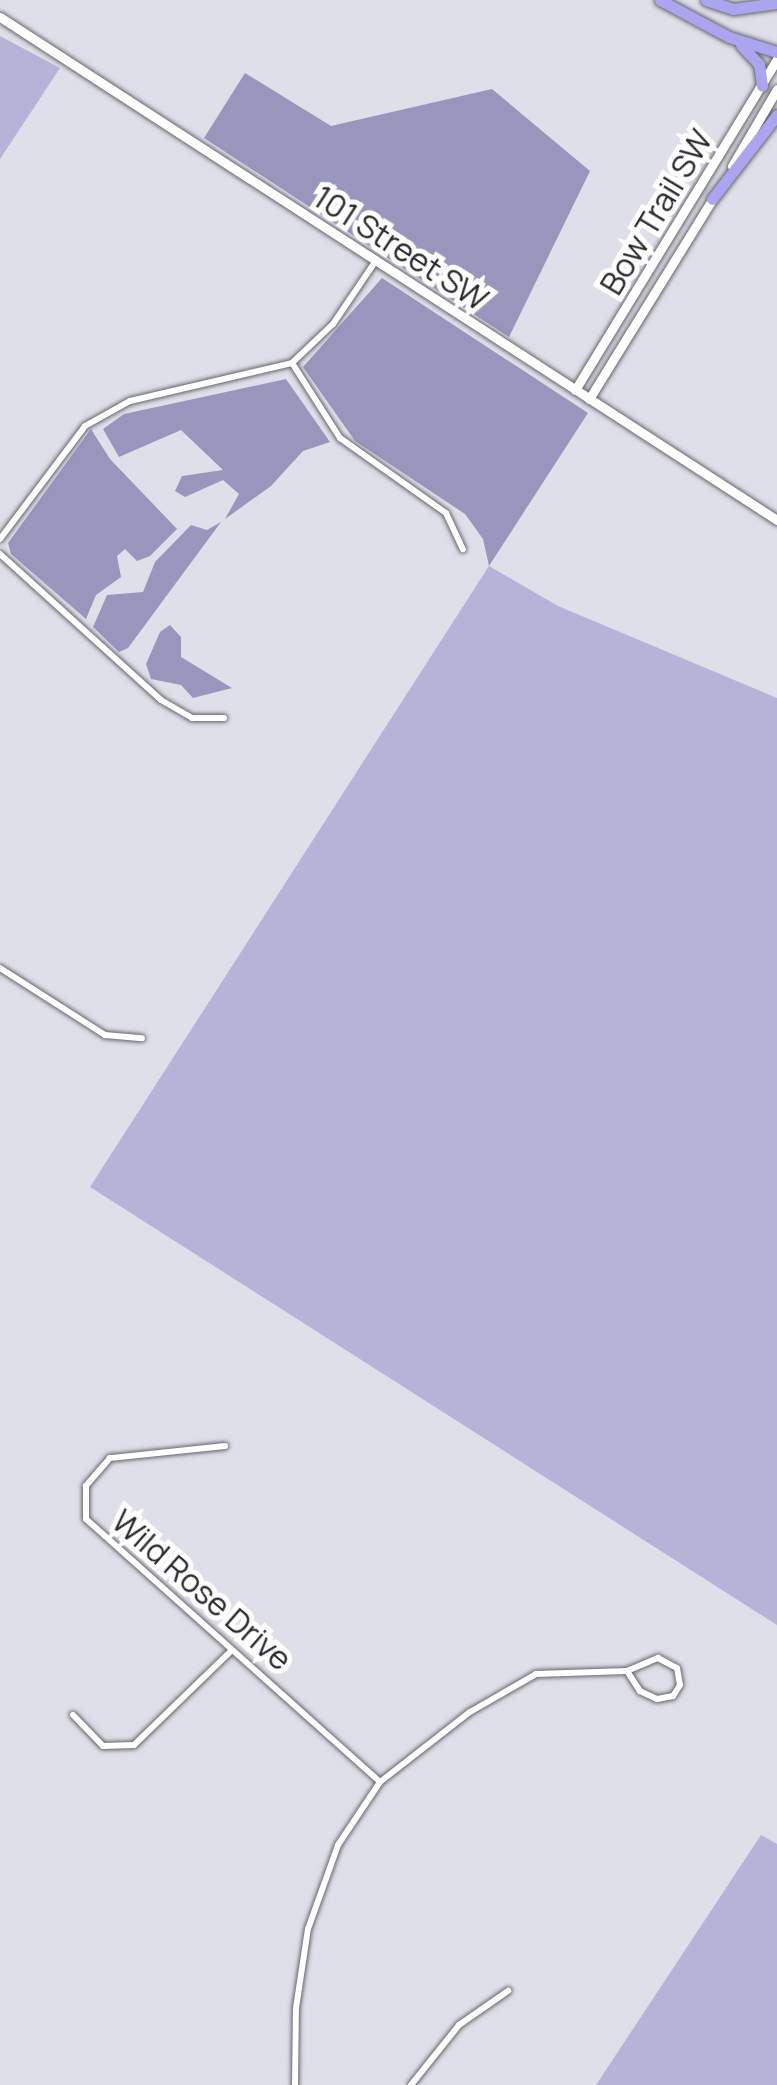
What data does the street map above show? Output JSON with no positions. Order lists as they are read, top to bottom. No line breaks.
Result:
{"streets":{"street":["Bow Trail SW","101 Street SW","Wild Rose Drive"]},"crossings":[["Bow Trail SW","101 Street SW"]]}
